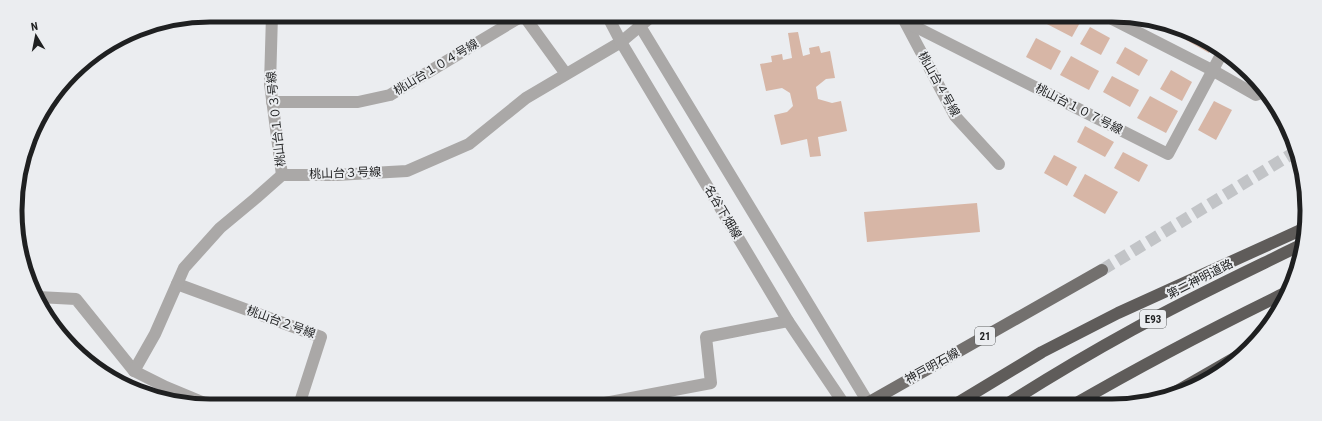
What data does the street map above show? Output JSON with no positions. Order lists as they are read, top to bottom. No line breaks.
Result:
{"streets":{"highway":["第二神明道路","E93"],"main road":["21","神戸明石線"],"street":["桃山台１０４号線","桃山台４号線","桃山台１０７号線","桃山台１０３号線","桃山台３号線","名谷下畑線","桃山台２号線"]},"crossings":[["桃山台１０４号線","桃山台１０３号線"],["桃山台１０３号線","桃山台３号線"],["桃山台３号線","名谷下畑線"]],"north":"top"}
